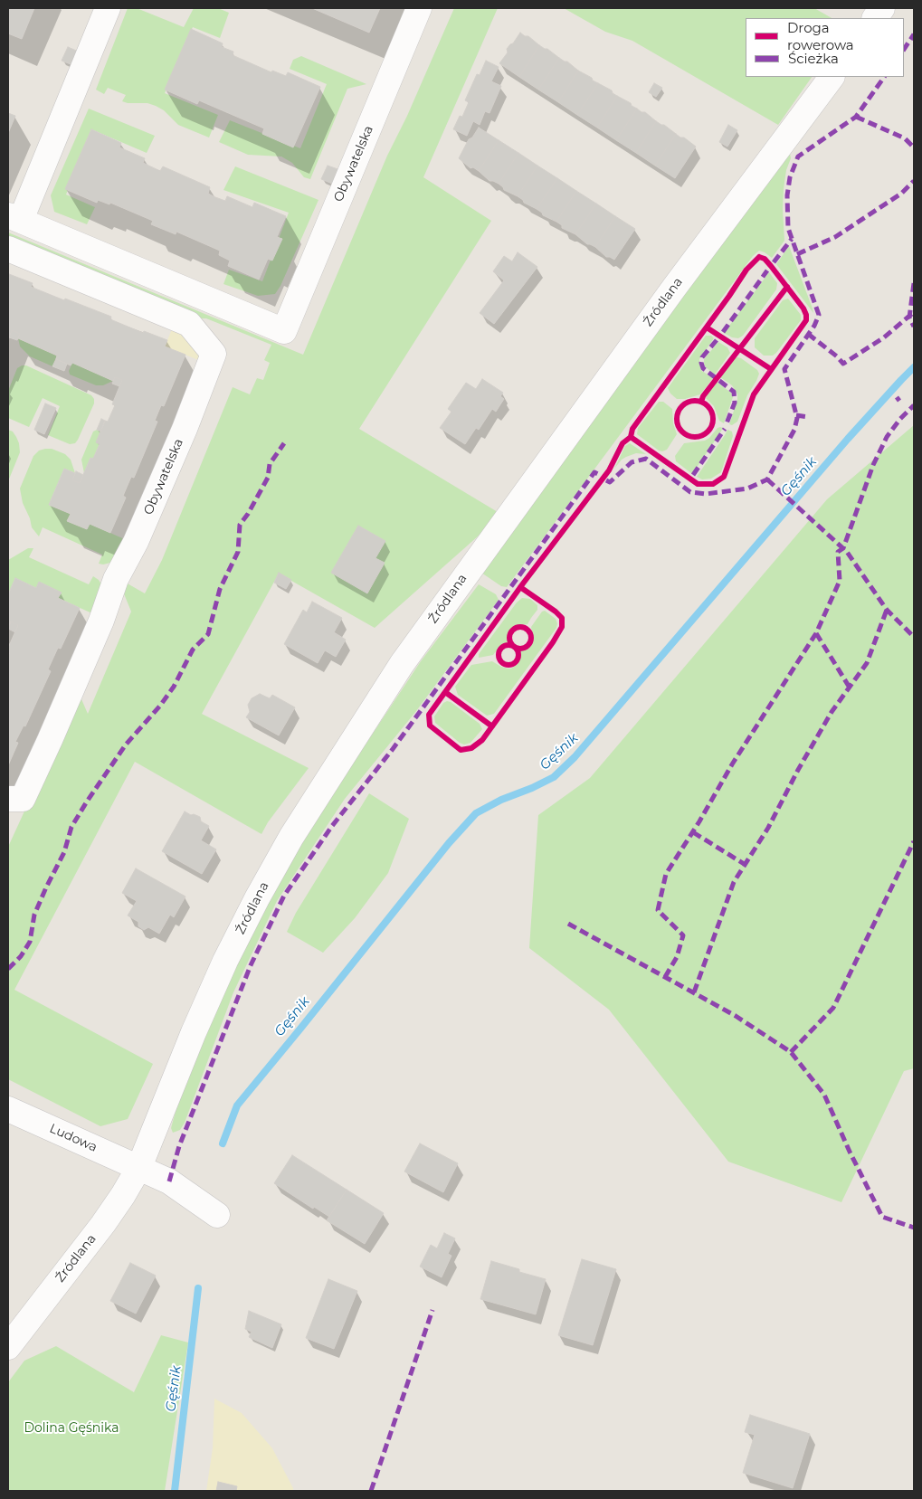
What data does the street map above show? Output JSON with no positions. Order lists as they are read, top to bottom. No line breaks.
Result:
{"streets":{"street":["Obywatelska","Źródlana","Ludowa"]},"crossings":[["Źródlana","Ludowa"]],"water":["Gęśnik"],"parks":["Dolina Gęśnika"],"legend":["Droga rowerowa","Ścieżka"]}
